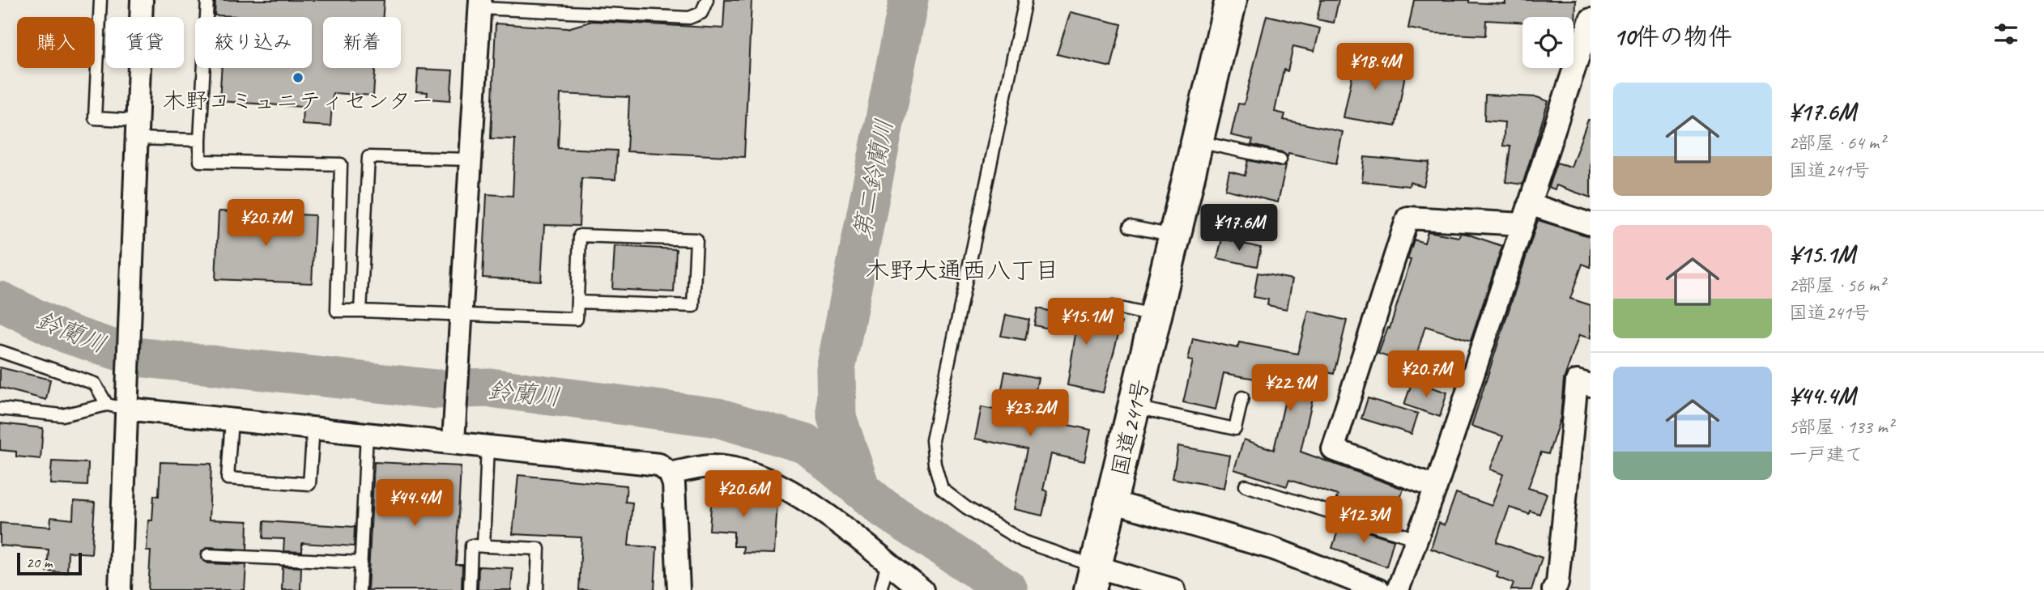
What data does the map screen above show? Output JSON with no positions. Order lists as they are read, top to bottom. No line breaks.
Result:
{"streets":{"highway":["国道241号"]},"districts":["木野大通西八丁目"],"water":["第二鈴蘭川","鈴蘭川"],"places":["木野コミュニティセンター"],"scale_bar":"20 m","page":{"heading":"10件の物件","chip":["購入","賃貸","絞り込み","新着"],"price":["¥18.4M","¥20.7M","¥17.6M","¥15.1M","¥20.7M","¥22.9M","¥23.2M","¥20.6M","¥44.4M","¥12.3M"],"list":[{"name":"¥17.6M","note":"2部屋 · 64 m² · 国道241号"},{"name":"¥15.1M","note":"2部屋 · 56 m² · 国道241号"},{"name":"¥44.4M","note":"5部屋 · 133 m² · 一戸建て"}],"scale":"20 m"}}
